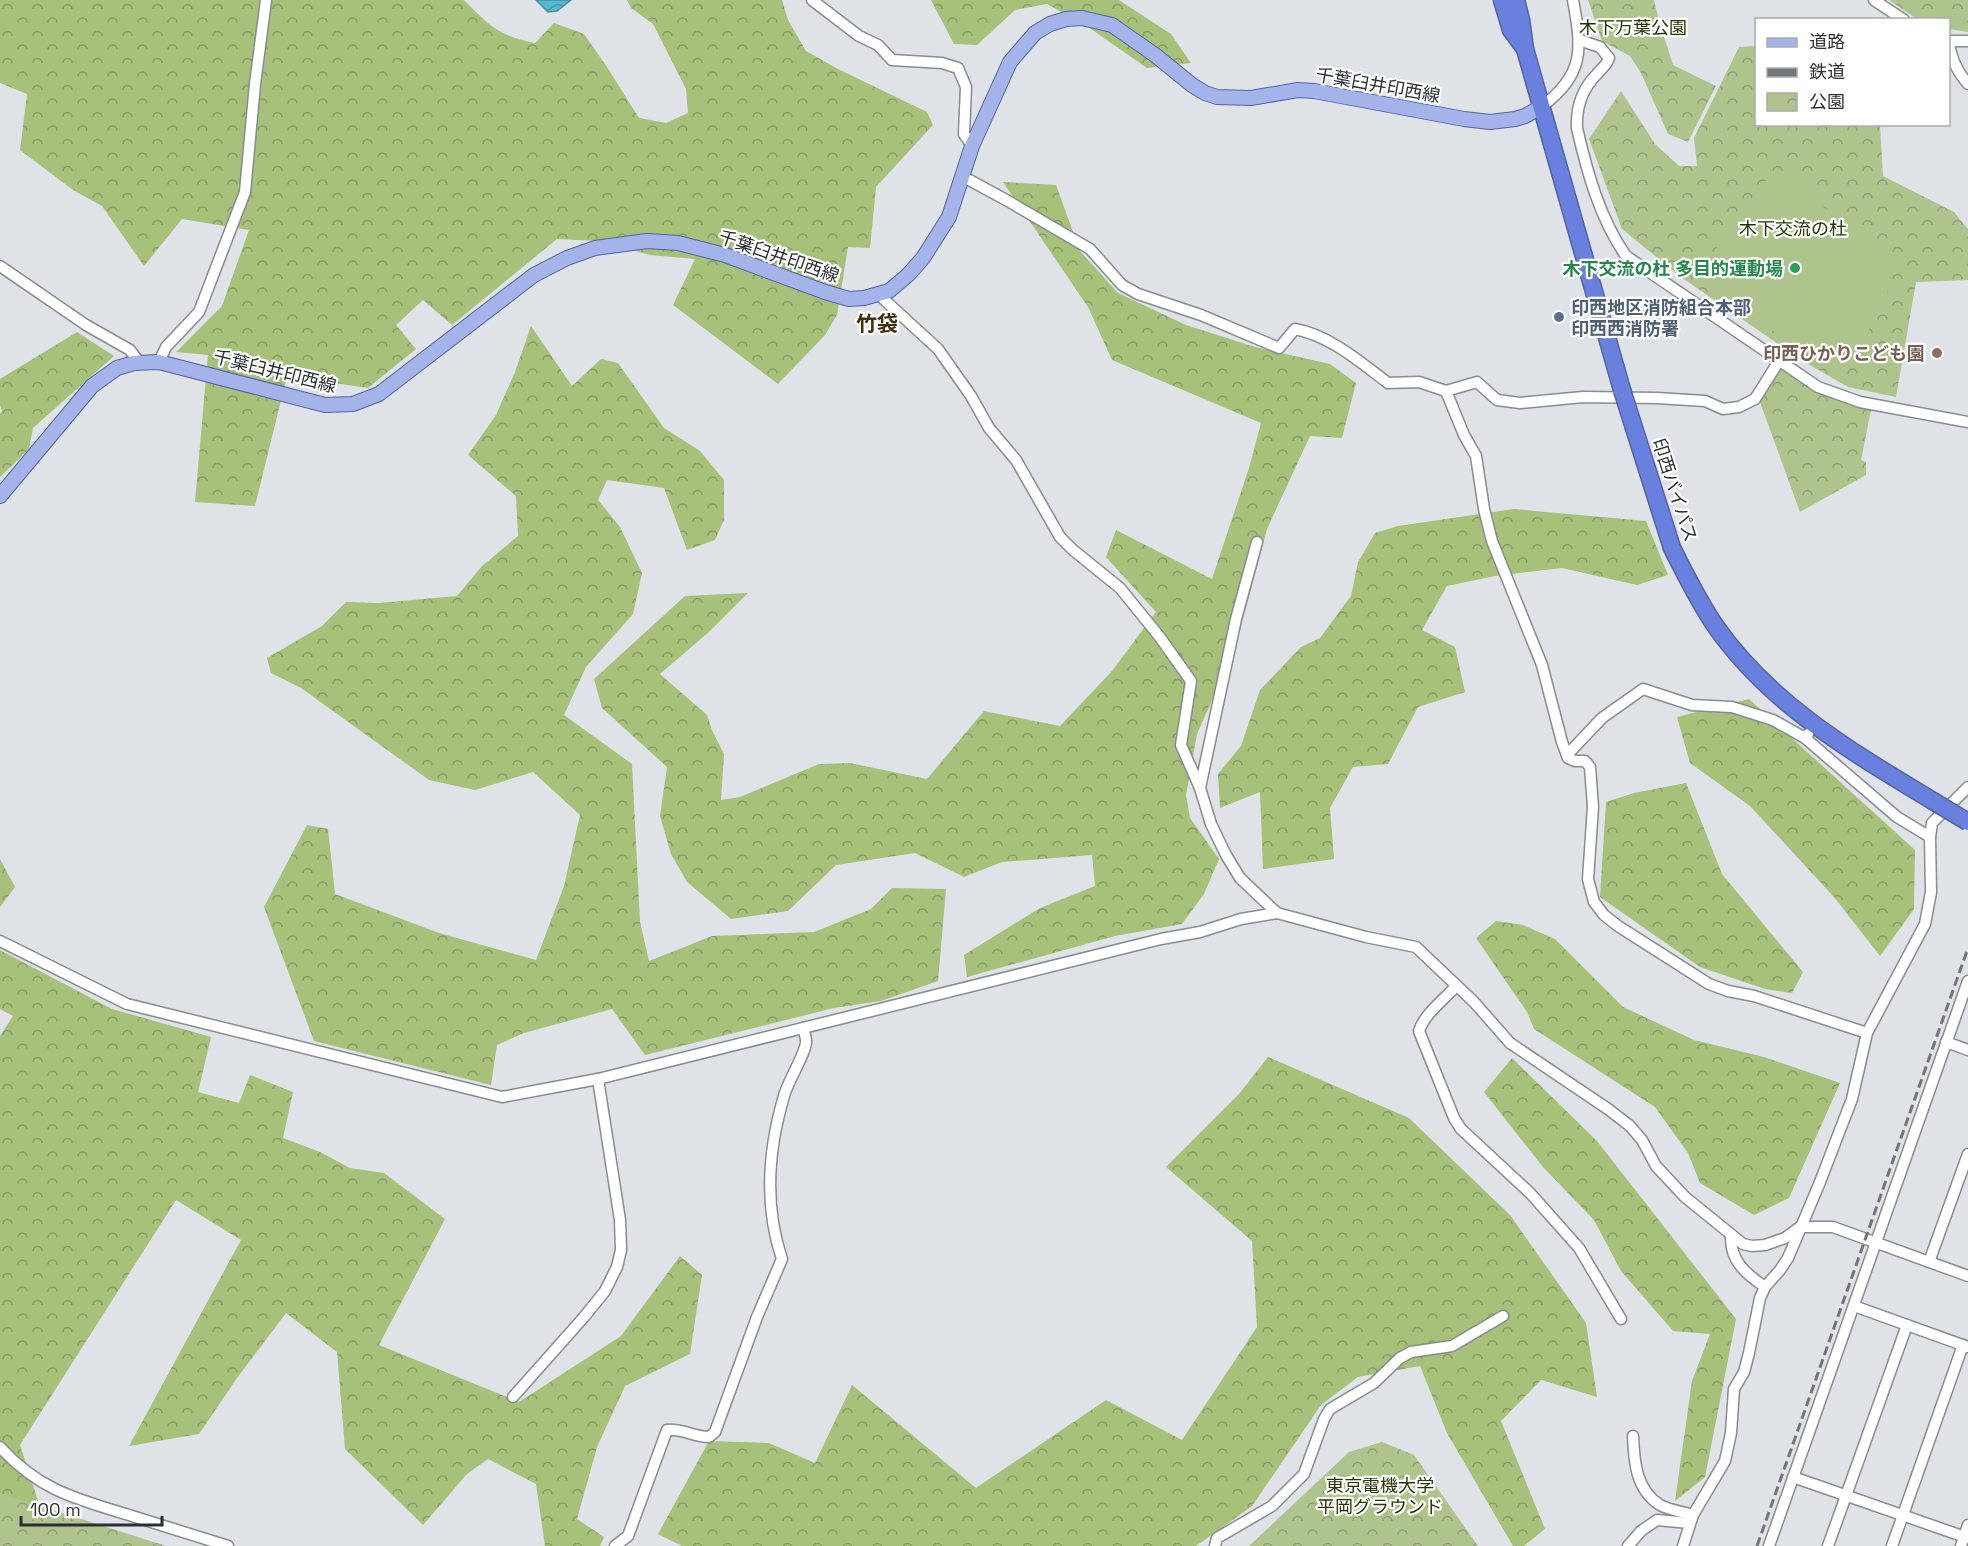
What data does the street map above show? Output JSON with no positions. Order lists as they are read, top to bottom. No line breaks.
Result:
{"streets":{"highway":["印西バイパス"],"main road":["千葉臼井印西線"]},"crossings":[["千葉臼井印西線","印西バイパス"]],"districts":["竹袋"],"parks":["木下万葉公園","木下交流の杜","東京電機大学 平岡グラウンド"],"places":["木下交流の杜 多目的運動場","印西地区消防組合本部 印西西消防署","印西ひかりこども園"],"legend":["道路","鉄道","公園"],"scale_bar":"100 m"}
